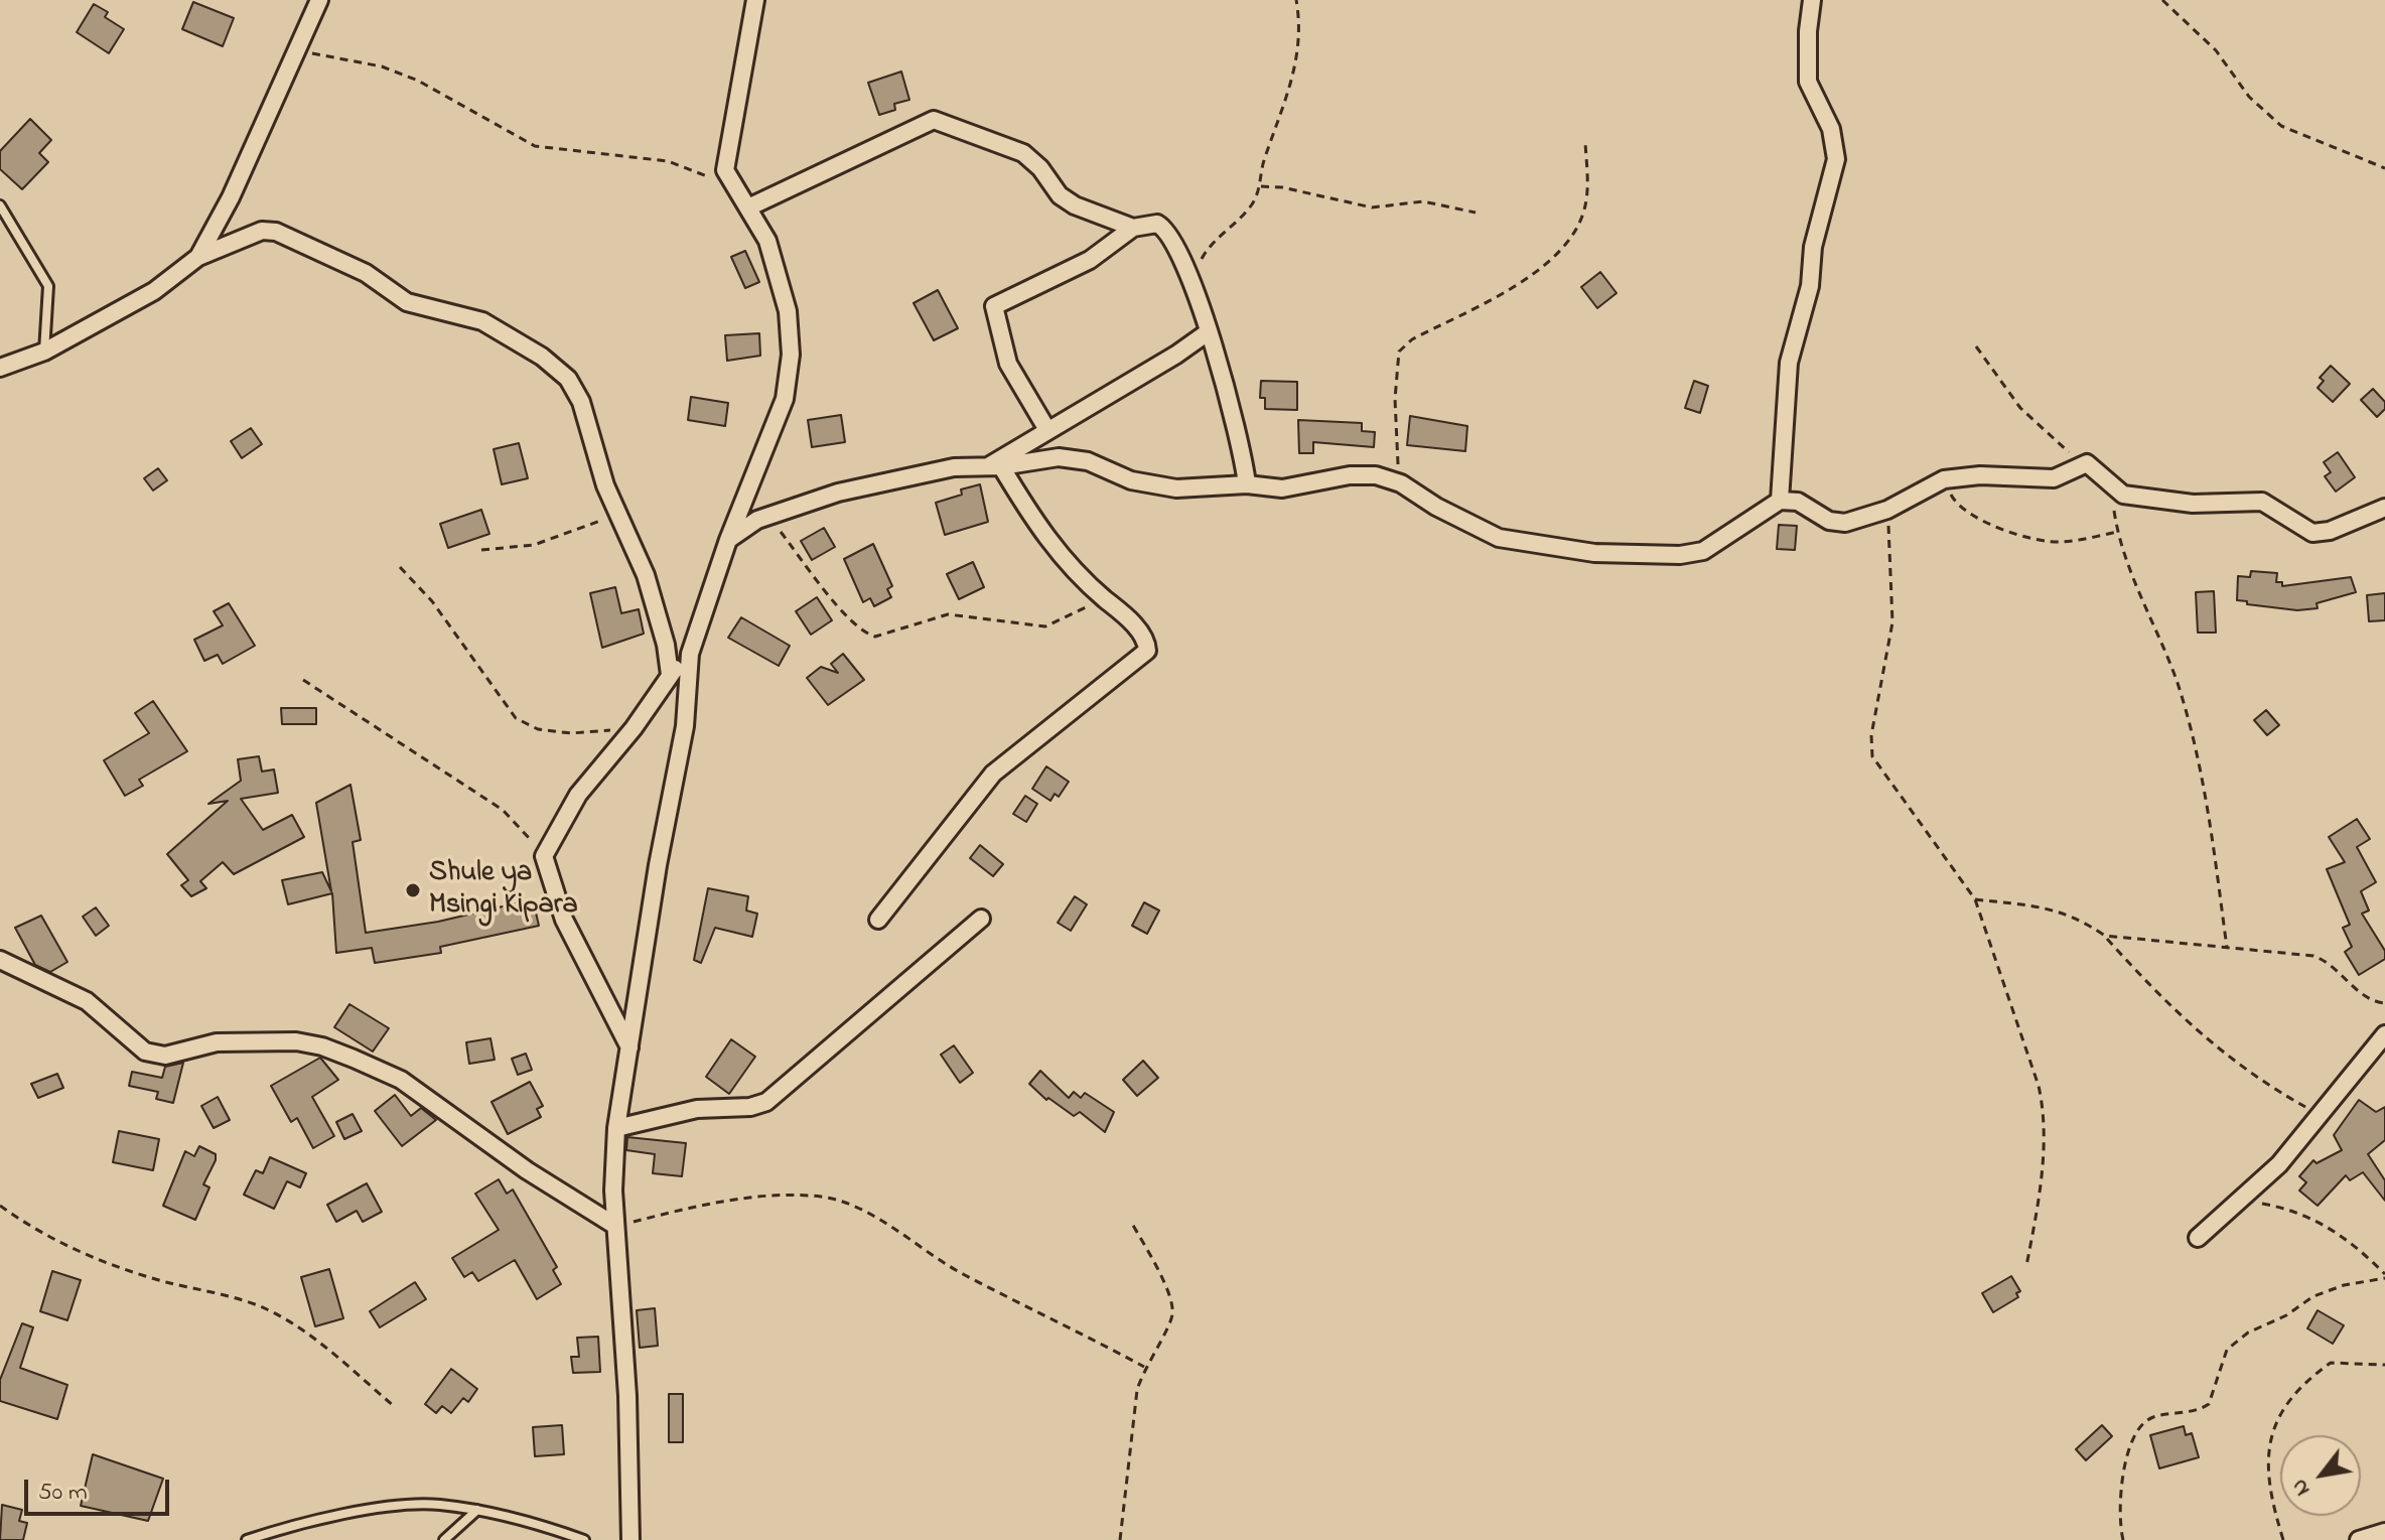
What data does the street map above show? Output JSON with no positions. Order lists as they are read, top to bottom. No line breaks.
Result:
{"places":["Shule ya Msingi Kipara"],"scale_bar":"50 m","north":"bottom left"}
